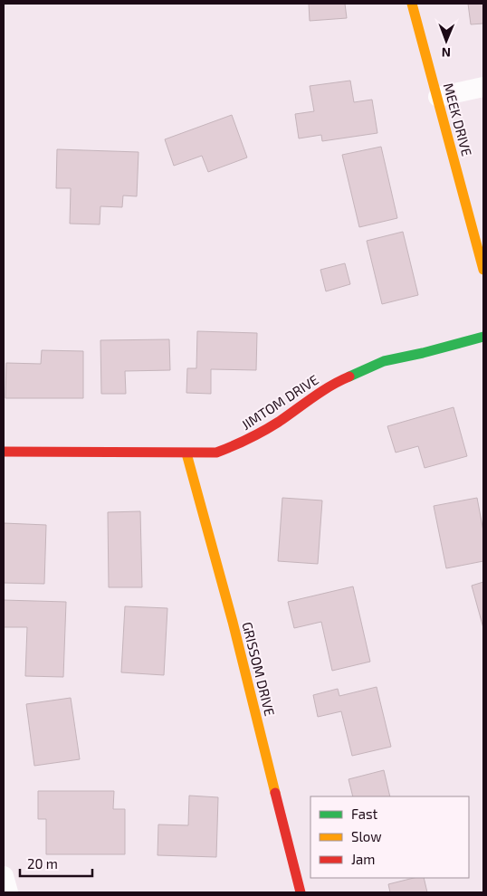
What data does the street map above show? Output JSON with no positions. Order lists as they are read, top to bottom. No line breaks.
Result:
{"streets":{"street":["MEEK DRIVE","JIMTOM DRIVE","GRISSOM DRIVE"]},"crossings":[["JIMTOM DRIVE","GRISSOM DRIVE"]],"legend":["Fast","Slow","Jam"],"scale_bar":"20 m","north":"bottom"}
